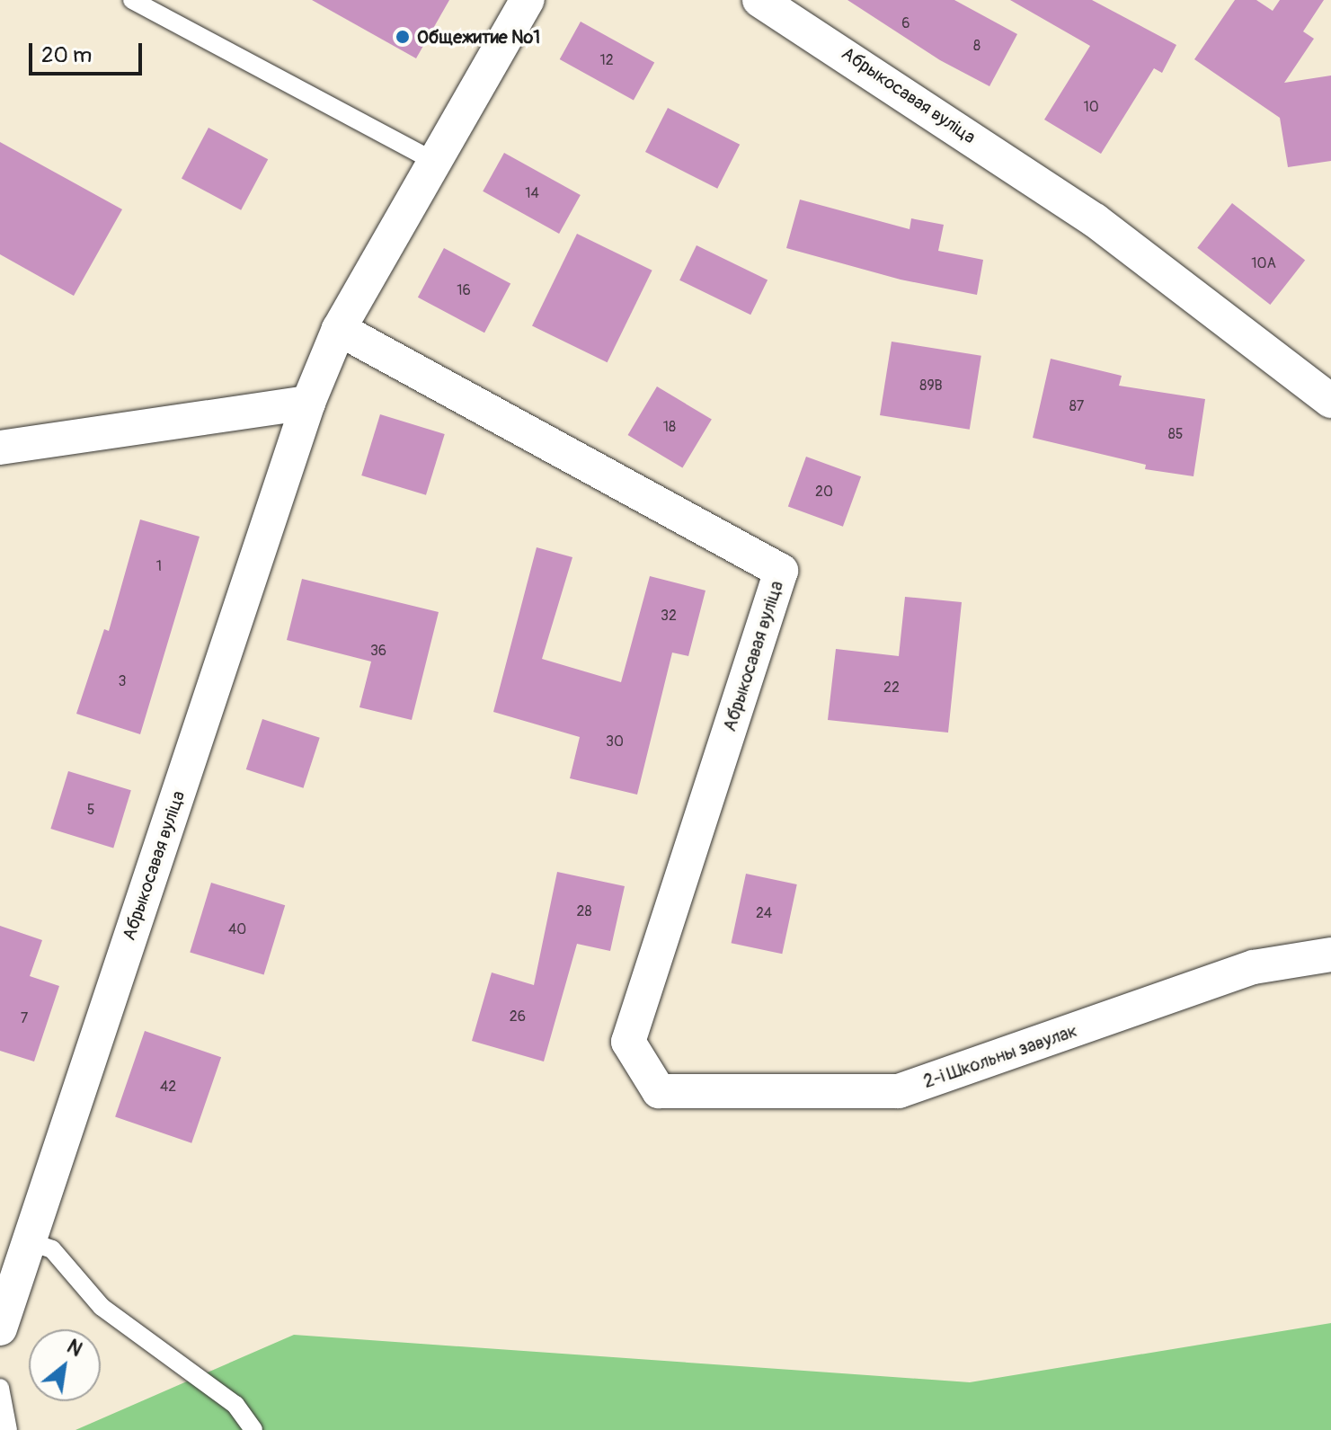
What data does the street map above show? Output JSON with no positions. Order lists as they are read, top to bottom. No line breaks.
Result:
{"streets":{"street":["Абрыкосавая вуліца","2-і Школьны завулак"]},"crossings":[["Абрыкосавая вуліца","2-і Школьны завулак"]],"places":["Общежитие №1"],"house_numbers":["6","8","12","10","14","10А","16","89В","87","18","85","20","1","32","36","3","22","30","5","28","24","40","26","7","42"],"scale_bar":"20 m","north":"top right"}
